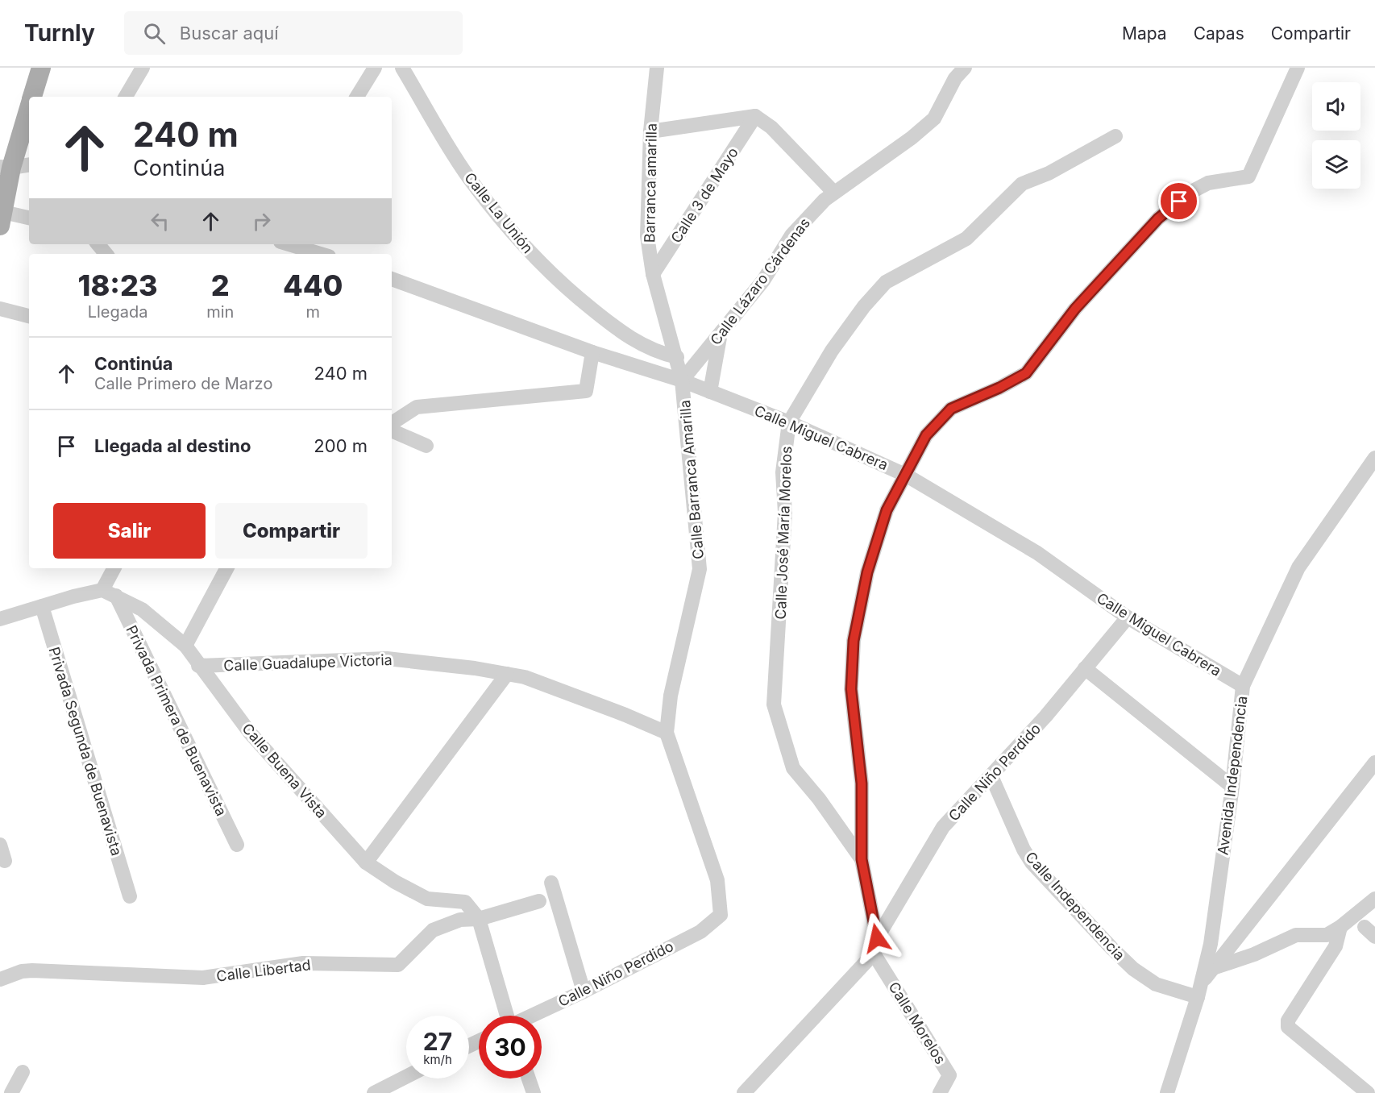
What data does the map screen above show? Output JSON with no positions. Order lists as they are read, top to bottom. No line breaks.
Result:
{"streets":{"street":["Barranca amarilla","Calle 3 de Mayo","Calle La Unión","Calle Lázaro Cárdenas","Calle Miguel Cabrera","Calle Barranca Amarilla","Calle José María Morelos","Calle Guadalupe Victoria","Privada Primera de Buenavista","Privada Segunda de Buenavista","Calle Buena Vista","Calle Niño Perdido","Avenida Independencia","Calle Independencia","Calle Libertad","Calle Morelos"]},"crossings":[["Barranca amarilla","Calle 3 de Mayo"],["Barranca amarilla","Calle La Unión"],["Barranca amarilla","Calle Lázaro Cárdenas"],["Barranca amarilla","Calle Miguel Cabrera"],["Barranca amarilla","Calle Barranca Amarilla"],["Calle Lázaro Cárdenas","Calle Miguel Cabrera"],["Calle Lázaro Cárdenas","Calle Barranca Amarilla"],["Calle Miguel Cabrera","Calle Barranca Amarilla"],["Calle Miguel Cabrera","Calle José María Morelos"],["Calle Miguel Cabrera","Calle Niño Perdido"],["Calle Miguel Cabrera","Avenida Independencia"],["Calle Barranca Amarilla","Calle Guadalupe Victoria"],["Calle Barranca Amarilla","Calle Niño Perdido"],["Calle Guadalupe Victoria","Calle Buena Vista"],["Privada Primera de Buenavista","Calle Buena Vista"],["Calle Buena Vista","Calle Libertad"],["Calle Niño Perdido","Calle Independencia"],["Avenida Independencia","Calle Independencia"]],"page":{"header":"Turnly","search":"Buscar aquí","nav":["Mapa","Capas","Compartir"],"turn":["240 m","Continúa"],"eta":["18:23","Llegada","2","min","440","m"],"list":[{"name":"Continúa","note":"Calle Primero de Marzo","value":"240 m"},{"name":"Llegada al destino","value":"200 m"}],"buttons":["Salir","Compartir"],"speed":"27 km/h","limit":"30"}}
